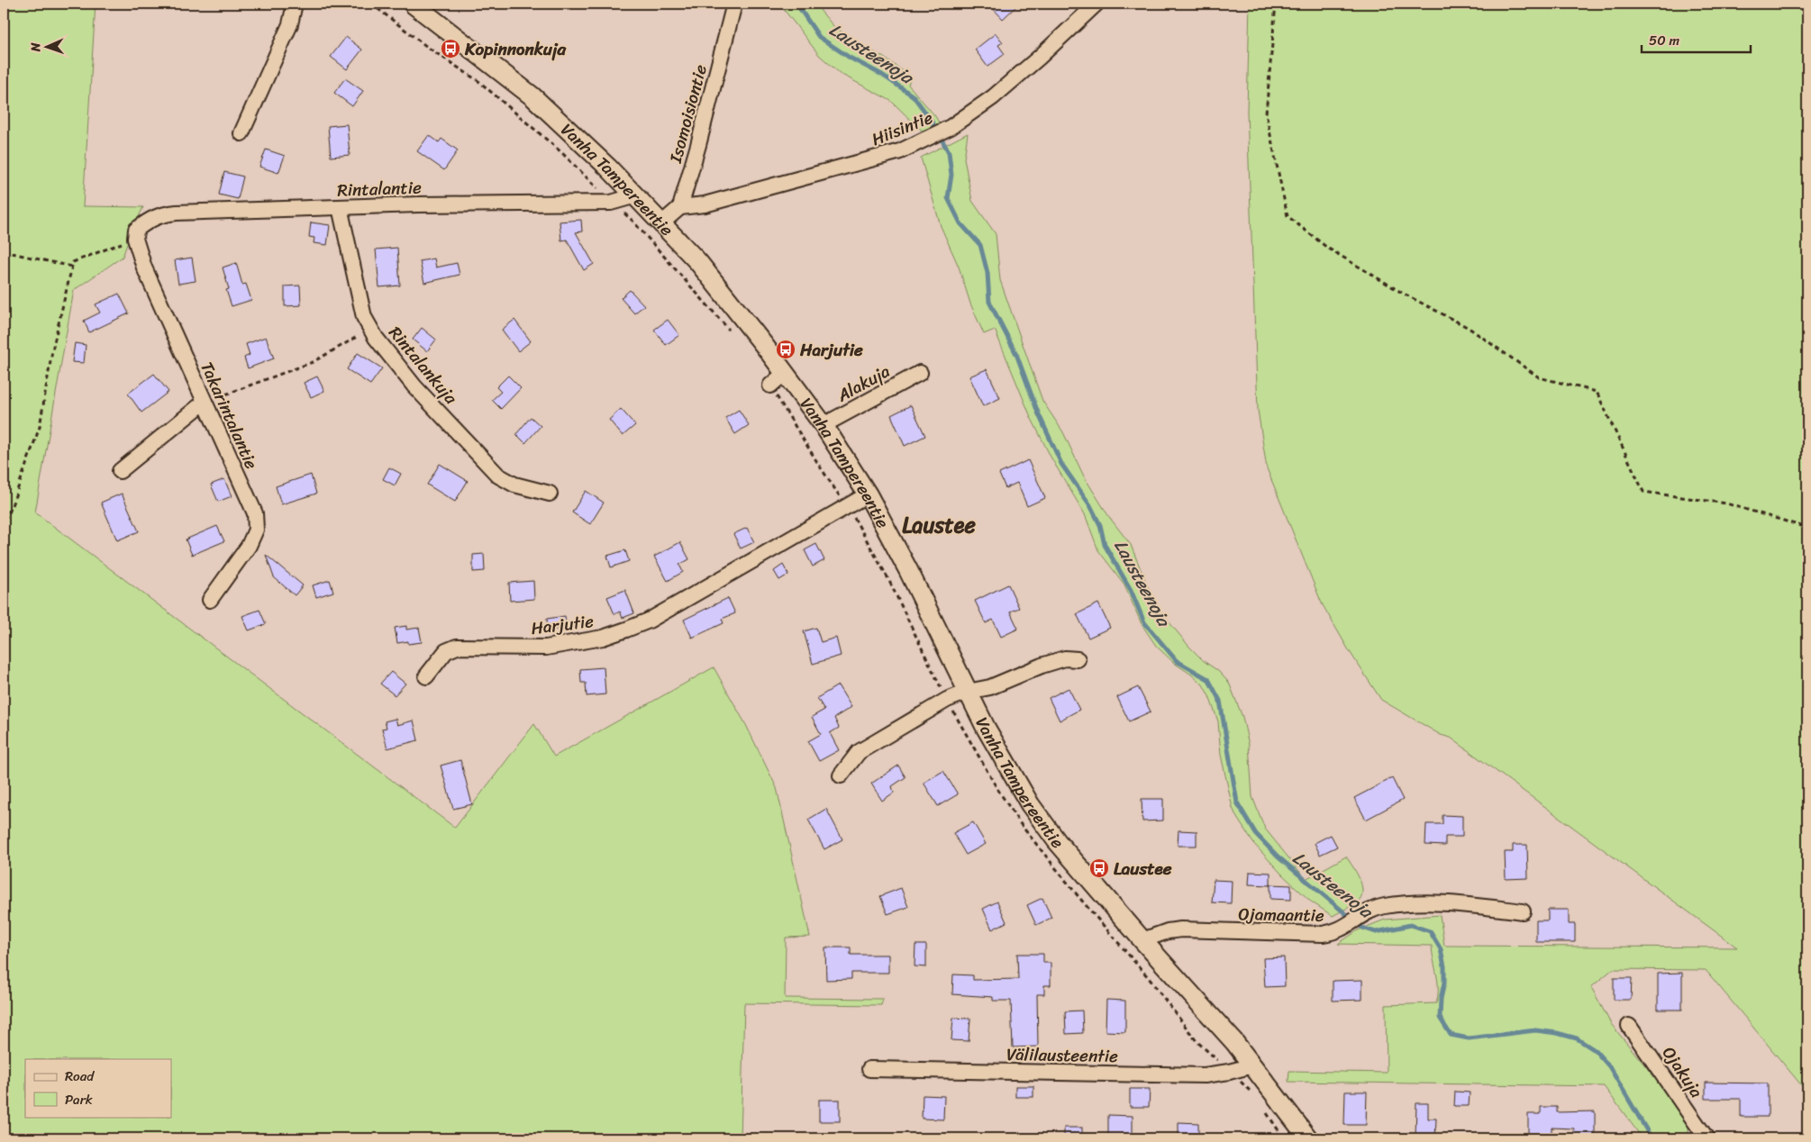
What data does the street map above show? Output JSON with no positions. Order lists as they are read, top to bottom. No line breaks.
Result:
{"streets":{"main road":["Vanha Tampereentie"],"street":["Isomoisiontie","Hiisintie","Rintalantie","Rintalankuja","Alakuja","Takarintalantie","Harjutie","Ojamaantie","Välilausteentie","Ojakuja"]},"crossings":[["Isomoisiontie","Hiisintie"],["Vanha Tampereentie","Rintalantie"],["Vanha Tampereentie","Alakuja"],["Vanha Tampereentie","Harjutie"],["Vanha Tampereentie","Ojamaantie"],["Vanha Tampereentie","Välilausteentie"],["Rintalantie","Rintalankuja"],["Rintalantie","Takarintalantie"]],"districts":["Laustee"],"water":["Lausteenoja"],"places":{"bus stop":["Kopinnonkuja","Harjutie","Laustee"]},"legend":["Road","Park"],"scale_bar":"50 m","north":"left"}
